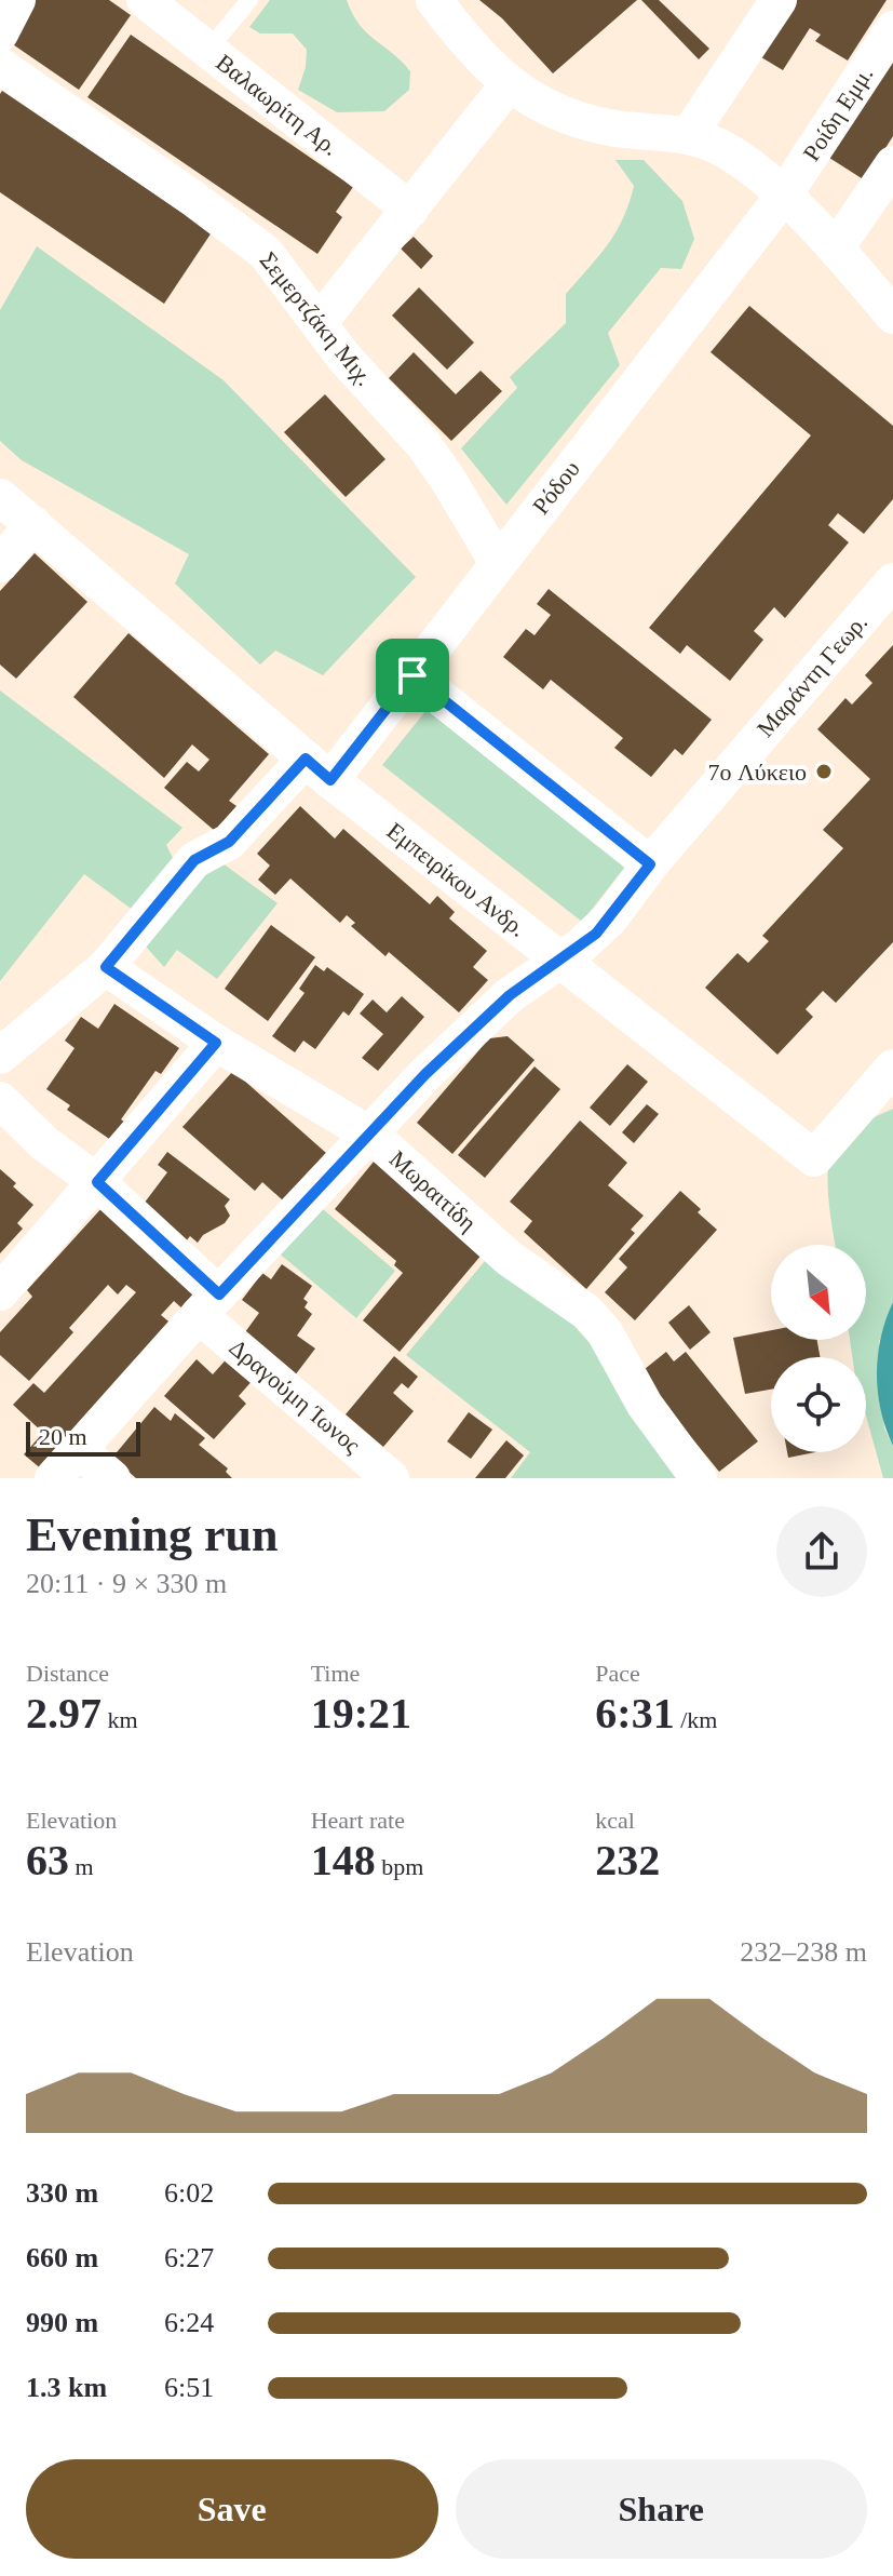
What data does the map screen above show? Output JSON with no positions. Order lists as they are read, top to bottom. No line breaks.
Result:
{"streets":{"street":["Βαλαωρίτη Αρ.","Ροίδη Εμμ.","Σεμερτζάκη Μιχ.","Ρόδου","Μαράντη Γεωρ.","Εμπειρίκου Ανδρ.","Μωραιτίδη","Δραγούμη Ίωνος"]},"crossings":[["Ροίδη Εμμ.","Ρόδου"],["Σεμερτζάκη Μιχ.","Ρόδου"],["Ρόδου","Εμπειρίκου Ανδρ."],["Μαράντη Γεωρ.","Εμπειρίκου Ανδρ."],["Μαράντη Γεωρ.","Μωραιτίδη"],["Μαράντη Γεωρ.","Δραγούμη Ίωνος"]],"places":["7o Λύκειο"],"scale_bar":"20 m","north":"bottom right","page":{"scale":"20 m","heading":["Evening run","20:11 · 9 × 330 m"],"stats":[["Distance","2.97 km"],["Time","19:21"],["Pace","6:31 /km"],["Elevation","63 m"],["Heart rate","148 bpm"],["kcal","232"]],"chart":["Elevation","232–238 m"],"list":[{"name":"330 m","note":"6:02"},{"name":"660 m","note":"6:27"},{"name":"990 m","note":"6:24"},{"name":"1.3 km","note":"6:51"}],"buttons":["Save","Share"]}}
